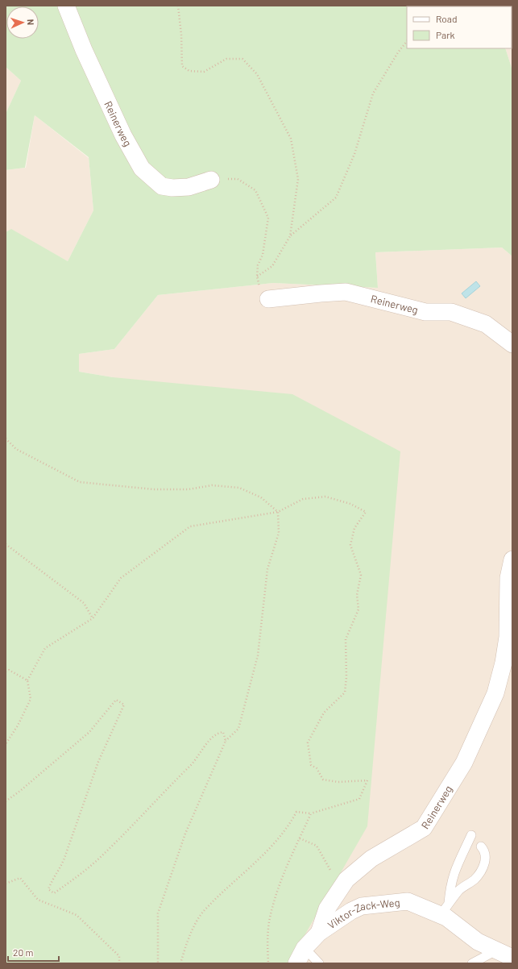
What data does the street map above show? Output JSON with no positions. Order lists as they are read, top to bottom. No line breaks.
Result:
{"streets":{"street":["Reinerweg","Viktor-Zack-Weg"]},"crossings":[["Reinerweg","Viktor-Zack-Weg"]],"legend":["Road","Park"],"scale_bar":"20 m","north":"right"}
